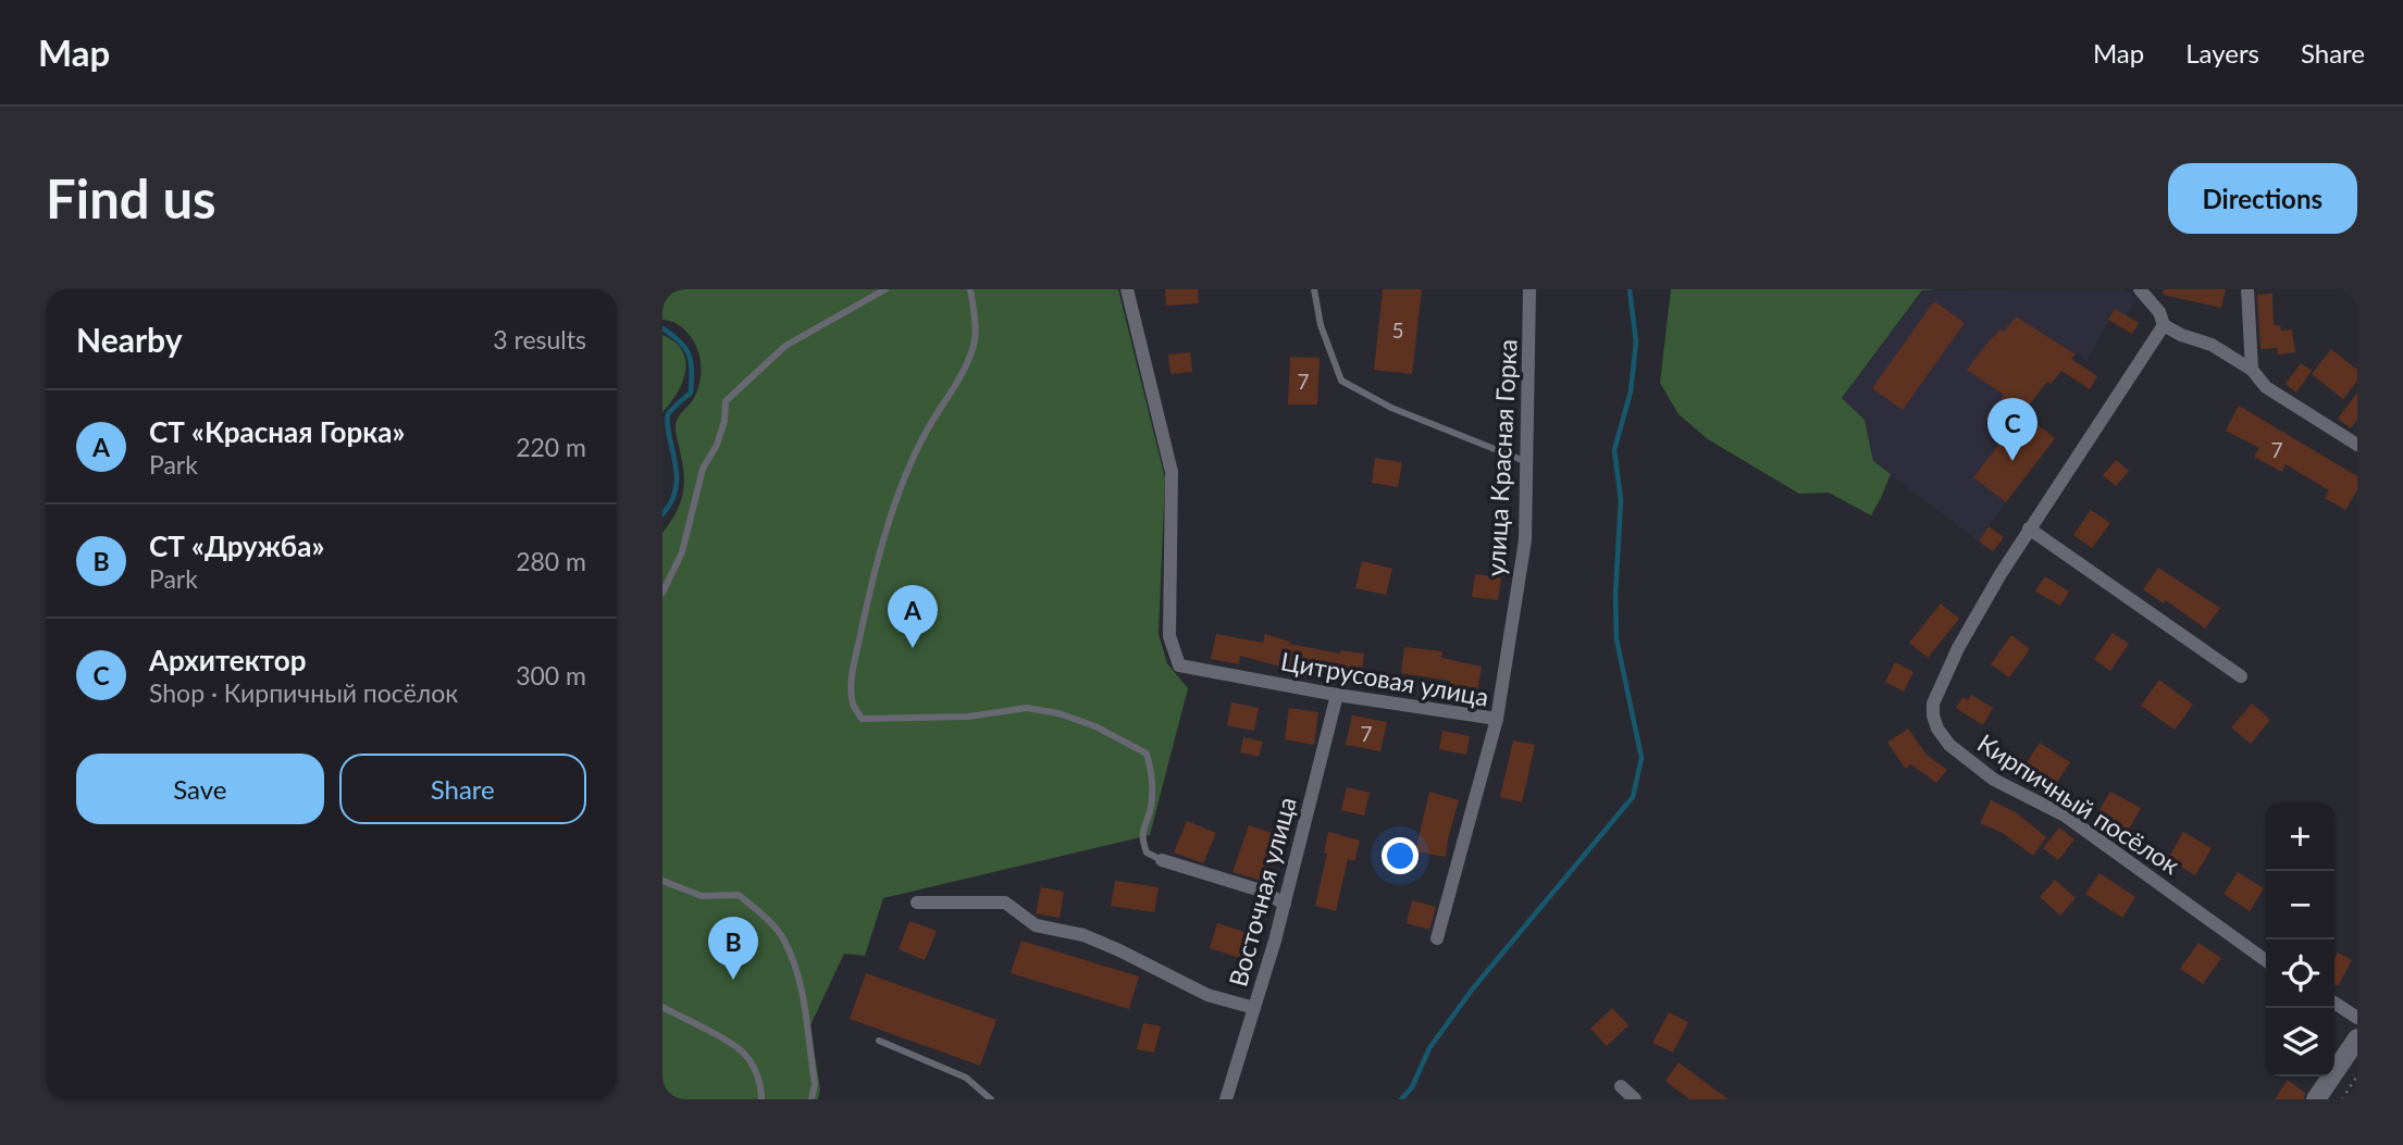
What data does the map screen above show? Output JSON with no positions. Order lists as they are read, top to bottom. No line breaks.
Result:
{"streets":{"street":["улица Красная Горка","Цитрусовая улица","Кирпичный посёлок","Восточная улица"]},"crossings":[["улица Красная Горка","Цитрусовая улица"],["Цитрусовая улица","Восточная улица"]],"house_numbers":["5","7","7","7"],"page":{"header":"Map","nav":["Map","Layers","Share"],"buttons":["Directions",["Save","Share"]],"title":"Find us","heading":["Nearby","3 results"],"list":[{"mark":"A","name":"СТ «Красная Горка»","note":"Park","value":"220 m"},{"mark":"B","name":"СТ «Дружба»","note":"Park","value":"280 m"},{"mark":"C","name":"Архитектор","note":"Shop · Кирпичный посёлок","value":"300 m"}],"pins":["C","A","B"],"map_buttons":["+","−"]}}
